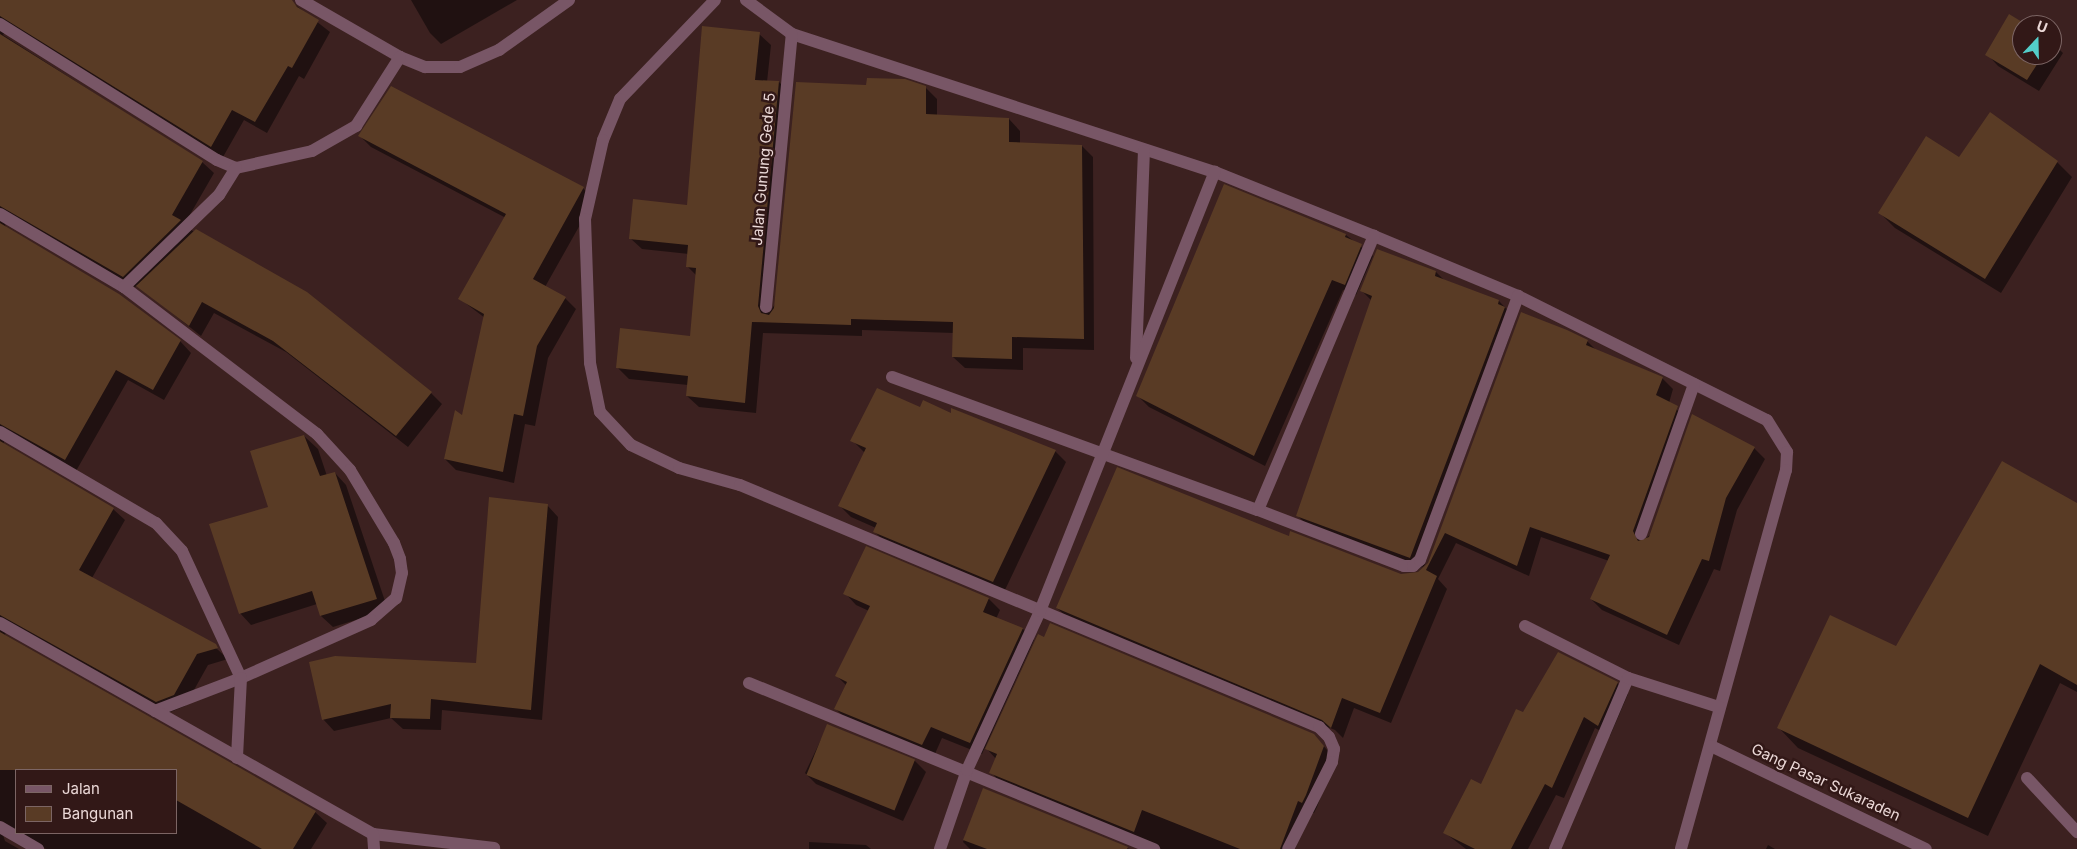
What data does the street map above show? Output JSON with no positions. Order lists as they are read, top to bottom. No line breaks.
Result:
{"streets":{"street":["Jalan Gunung Gede 5","Gang Pasar Sukaraden"]},"legend":["Jalan","Bangunan"],"north":"top"}
